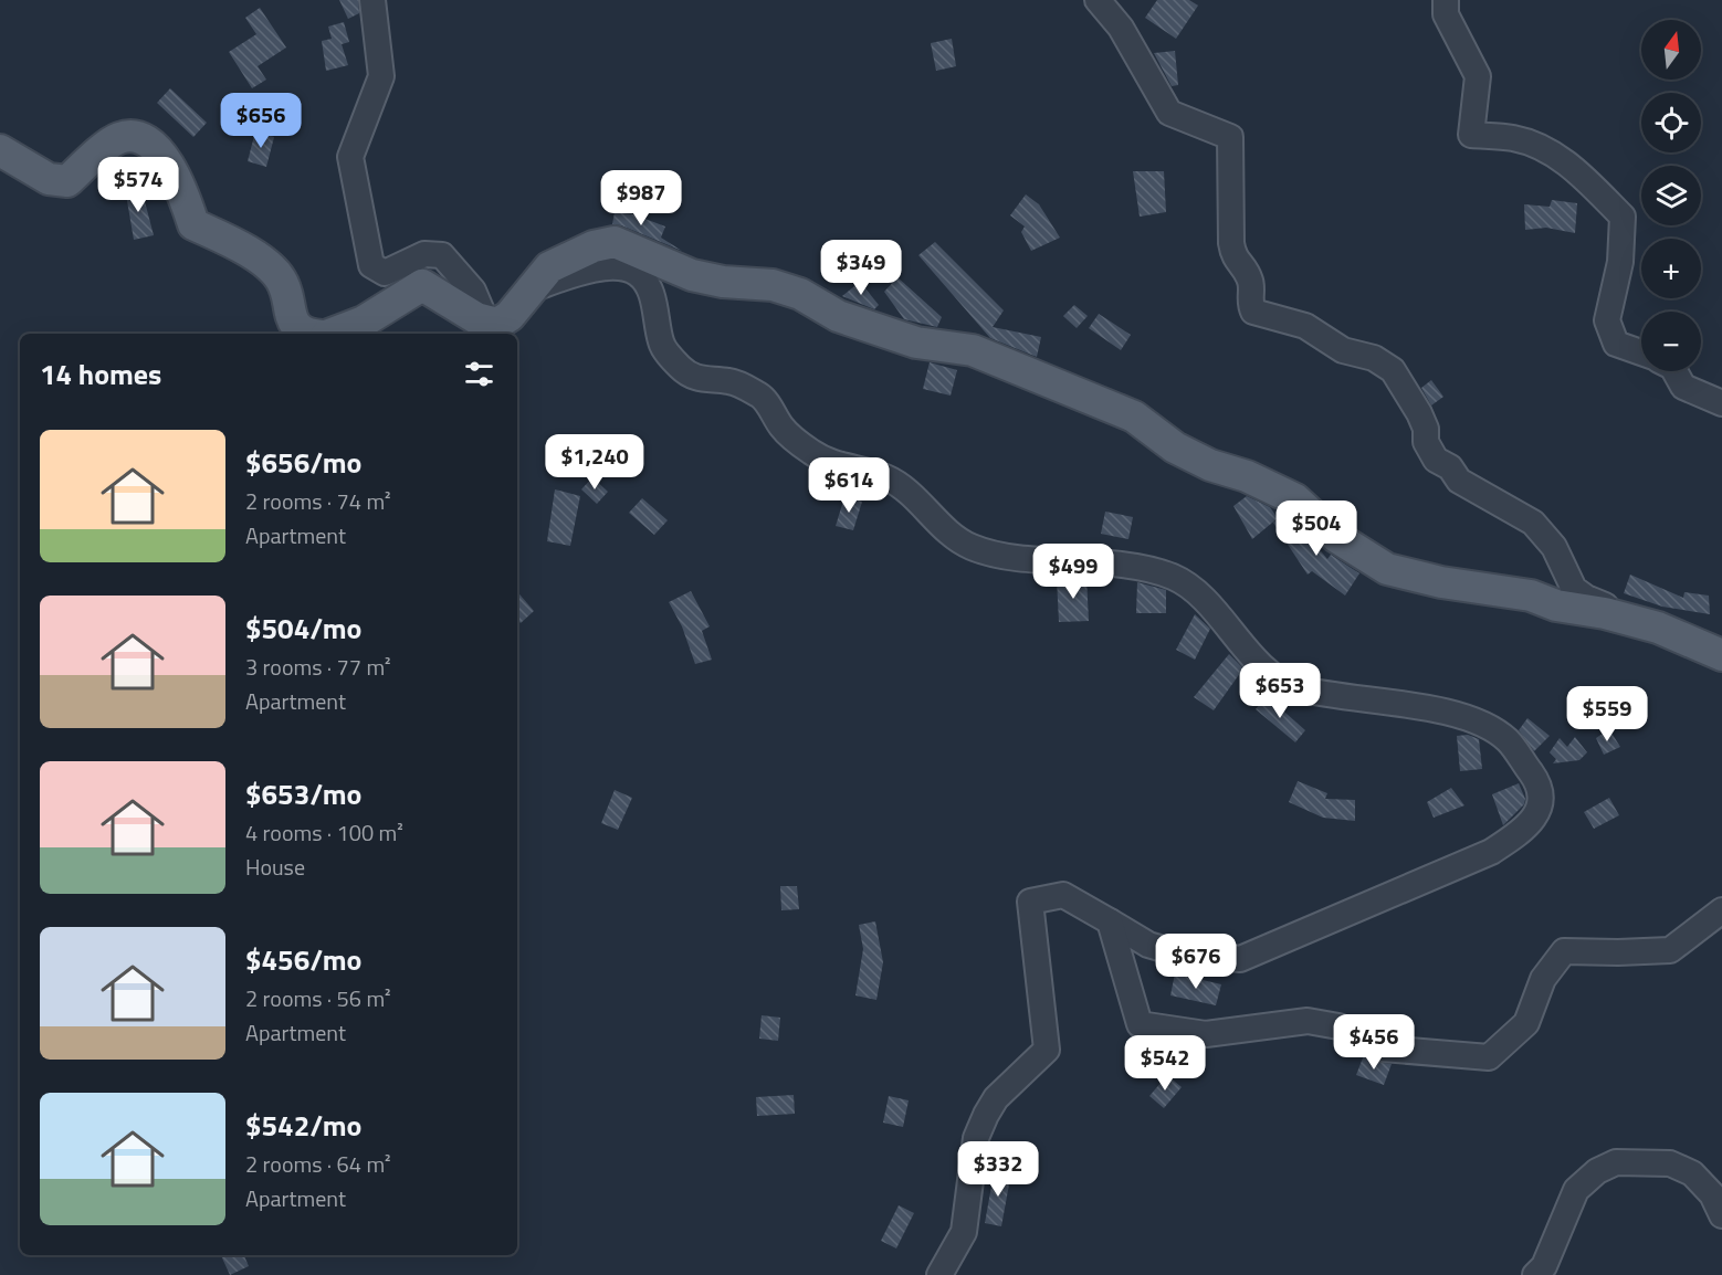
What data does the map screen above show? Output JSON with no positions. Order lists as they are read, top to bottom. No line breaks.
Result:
{"north":"top","page":{"map_buttons":["+","−"],"price":["$656","$574","$987","$349","$1,240","$614","$504","$499","$653","$559","$676","$456","$542","$332"],"heading":"14 homes","list":[{"name":"$656/mo","note":"2 rooms · 74 m² · Apartment"},{"name":"$504/mo","note":"3 rooms · 77 m² · Apartment"},{"name":"$653/mo","note":"4 rooms · 100 m² · House"},{"name":"$456/mo","note":"2 rooms · 56 m² · Apartment"},{"name":"$542/mo","note":"2 rooms · 64 m² · Apartment"}]}}
